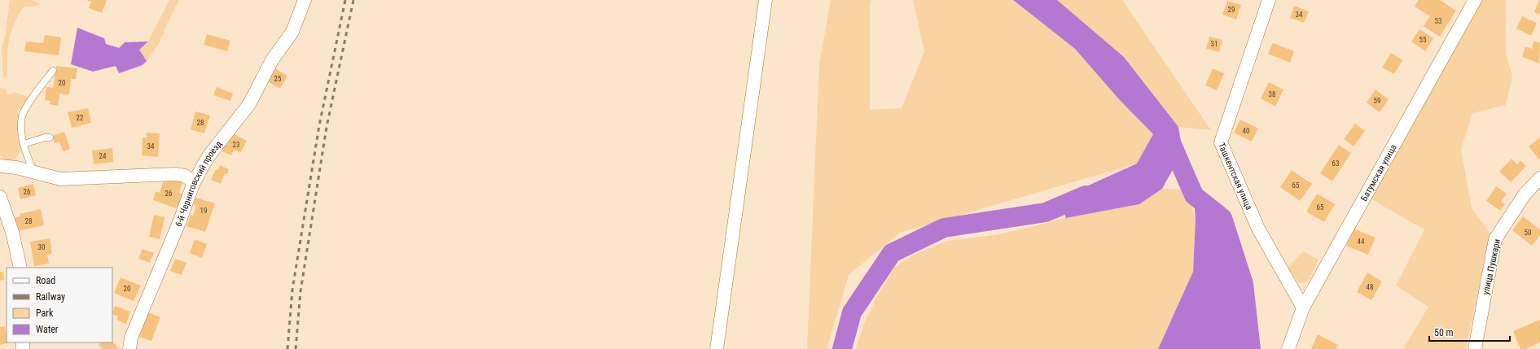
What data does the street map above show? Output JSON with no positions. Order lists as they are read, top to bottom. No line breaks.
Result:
{"streets":{"street":["Батумская улица","Ташкентская улица","6-й Черниговский проезд","улица Пушкари"]},"crossings":[["Батумская улица","Ташкентская улица"]],"house_numbers":["29","34","53","55","31","25","20","38","59","22","28","40","23","34","24","63","65","26","26","65","19","28","50","44","30","48","20"],"legend":["Road","Railway","Park","Water"],"scale_bar":"50 m"}
